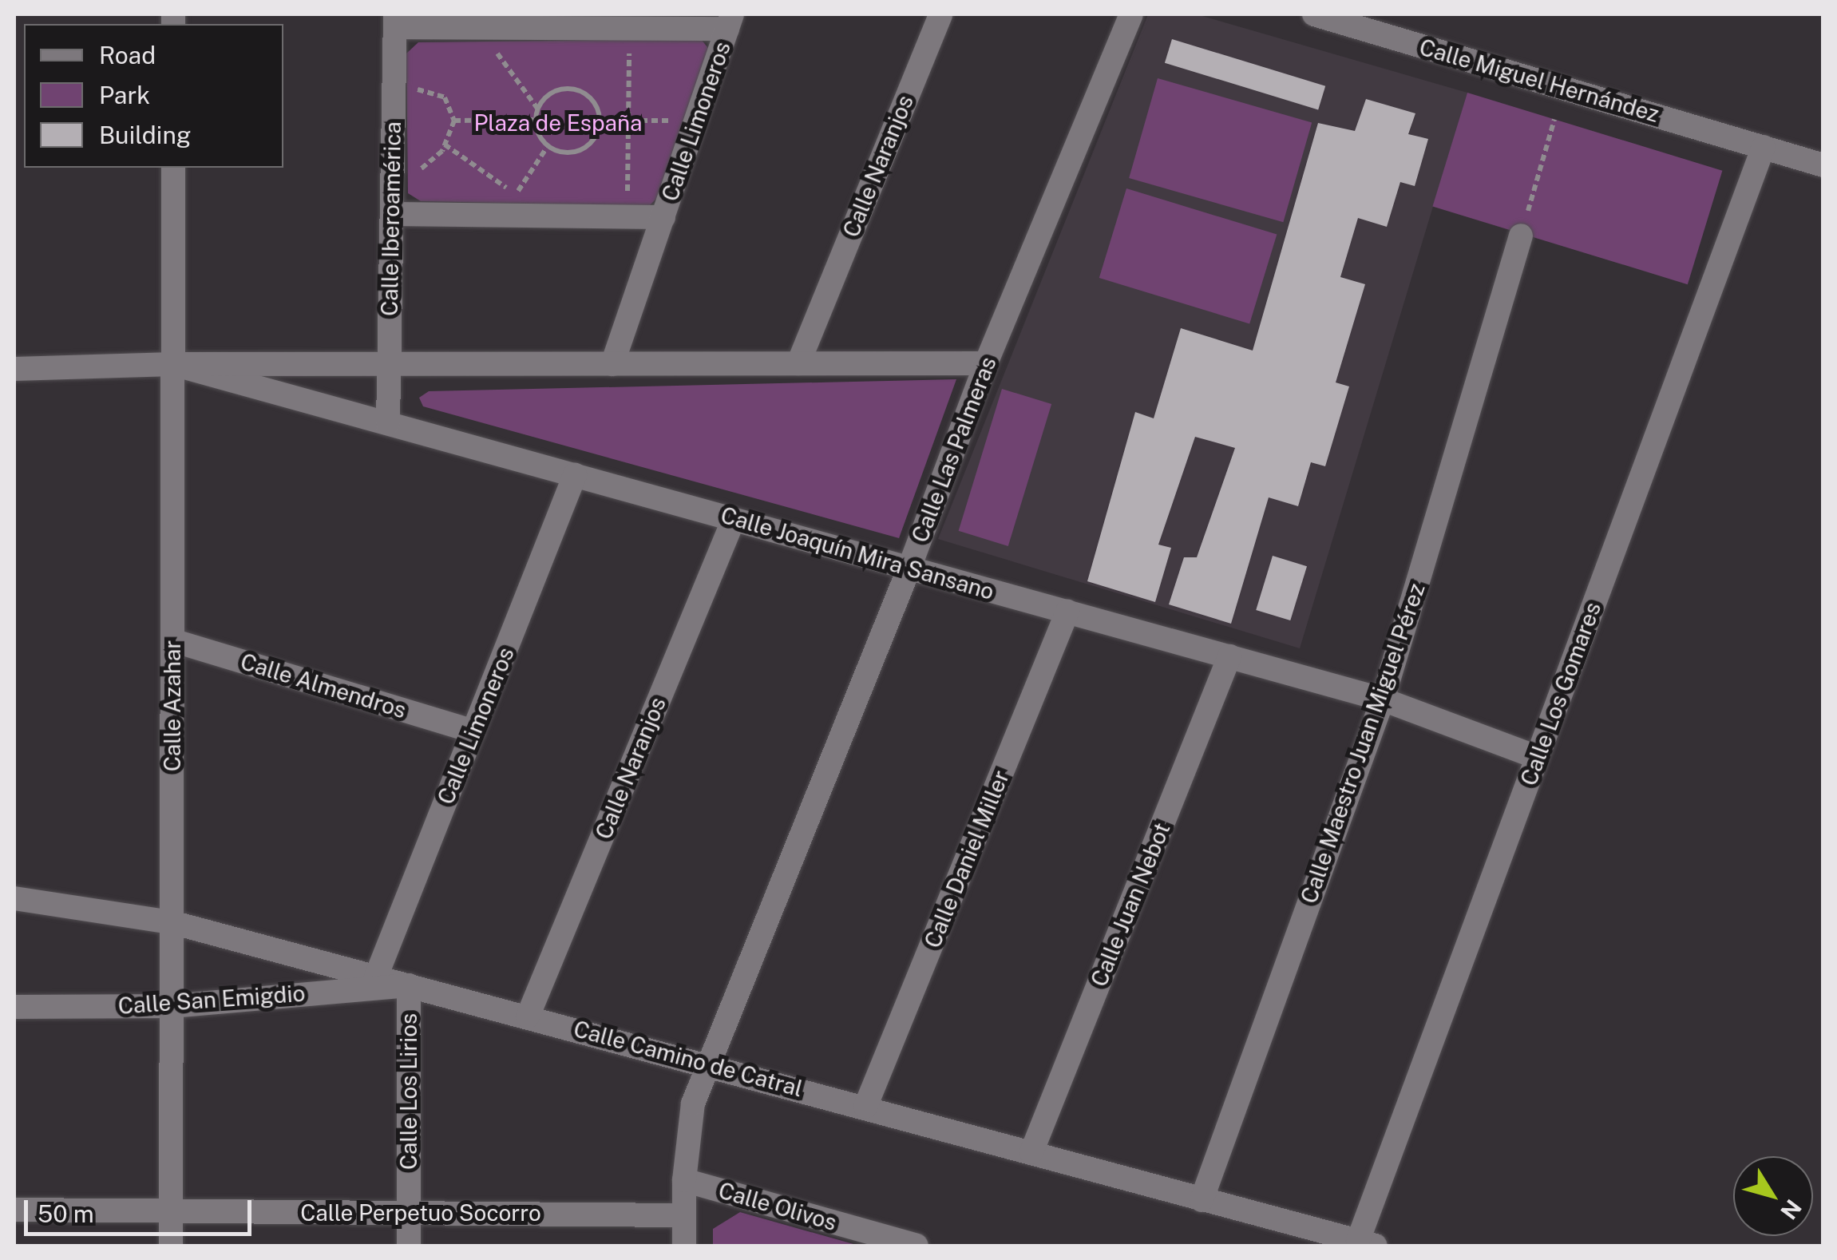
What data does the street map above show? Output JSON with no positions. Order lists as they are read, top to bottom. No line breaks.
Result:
{"streets":{"street":["Calle Miguel Hernández","Calle Limoneros","Calle Naranjos","Calle Iberoamérica","Calle Las Palmeras","Calle Joaquín Mira Sansano","Calle Almendros","Calle Los Gomares","Calle Azahar","Calle Maestro Juan Miguel Pérez","Calle Daniel Miller","Calle Juan Nebot","Calle San Emigdio","Calle Camino de Catral","Calle Los Lirios","Calle Olivos","Calle Perpetuo Socorro"]},"crossings":[["Calle Miguel Hernández","Calle Los Gomares"],["Calle Limoneros","Calle Joaquín Mira Sansano"],["Calle Limoneros","Calle Almendros"],["Calle Limoneros","Calle Camino de Catral"],["Calle Naranjos","Calle Joaquín Mira Sansano"],["Calle Naranjos","Calle Camino de Catral"],["Calle Iberoamérica","Calle Joaquín Mira Sansano"],["Calle Las Palmeras","Calle Joaquín Mira Sansano"],["Calle Las Palmeras","Calle Camino de Catral"],["Calle Las Palmeras","Calle Olivos"],["Calle Las Palmeras","Calle Perpetuo Socorro"],["Calle Joaquín Mira Sansano","Calle Los Gomares"],["Calle Joaquín Mira Sansano","Calle Azahar"],["Calle Joaquín Mira Sansano","Calle Maestro Juan Miguel Pérez"],["Calle Joaquín Mira Sansano","Calle Daniel Miller"],["Calle Joaquín Mira Sansano","Calle Juan Nebot"],["Calle Almendros","Calle Azahar"],["Calle Los Gomares","Calle Camino de Catral"],["Calle Azahar","Calle San Emigdio"],["Calle Azahar","Calle Camino de Catral"],["Calle Azahar","Calle Perpetuo Socorro"],["Calle Maestro Juan Miguel Pérez","Calle Camino de Catral"],["Calle Daniel Miller","Calle Camino de Catral"],["Calle Juan Nebot","Calle Camino de Catral"],["Calle San Emigdio","Calle Camino de Catral"],["Calle San Emigdio","Calle Los Lirios"],["Calle Camino de Catral","Calle Los Lirios"],["Calle Los Lirios","Calle Perpetuo Socorro"]],"parks":["Plaza de España"],"legend":["Road","Park","Building"],"scale_bar":"50 m","north":"bottom right"}
